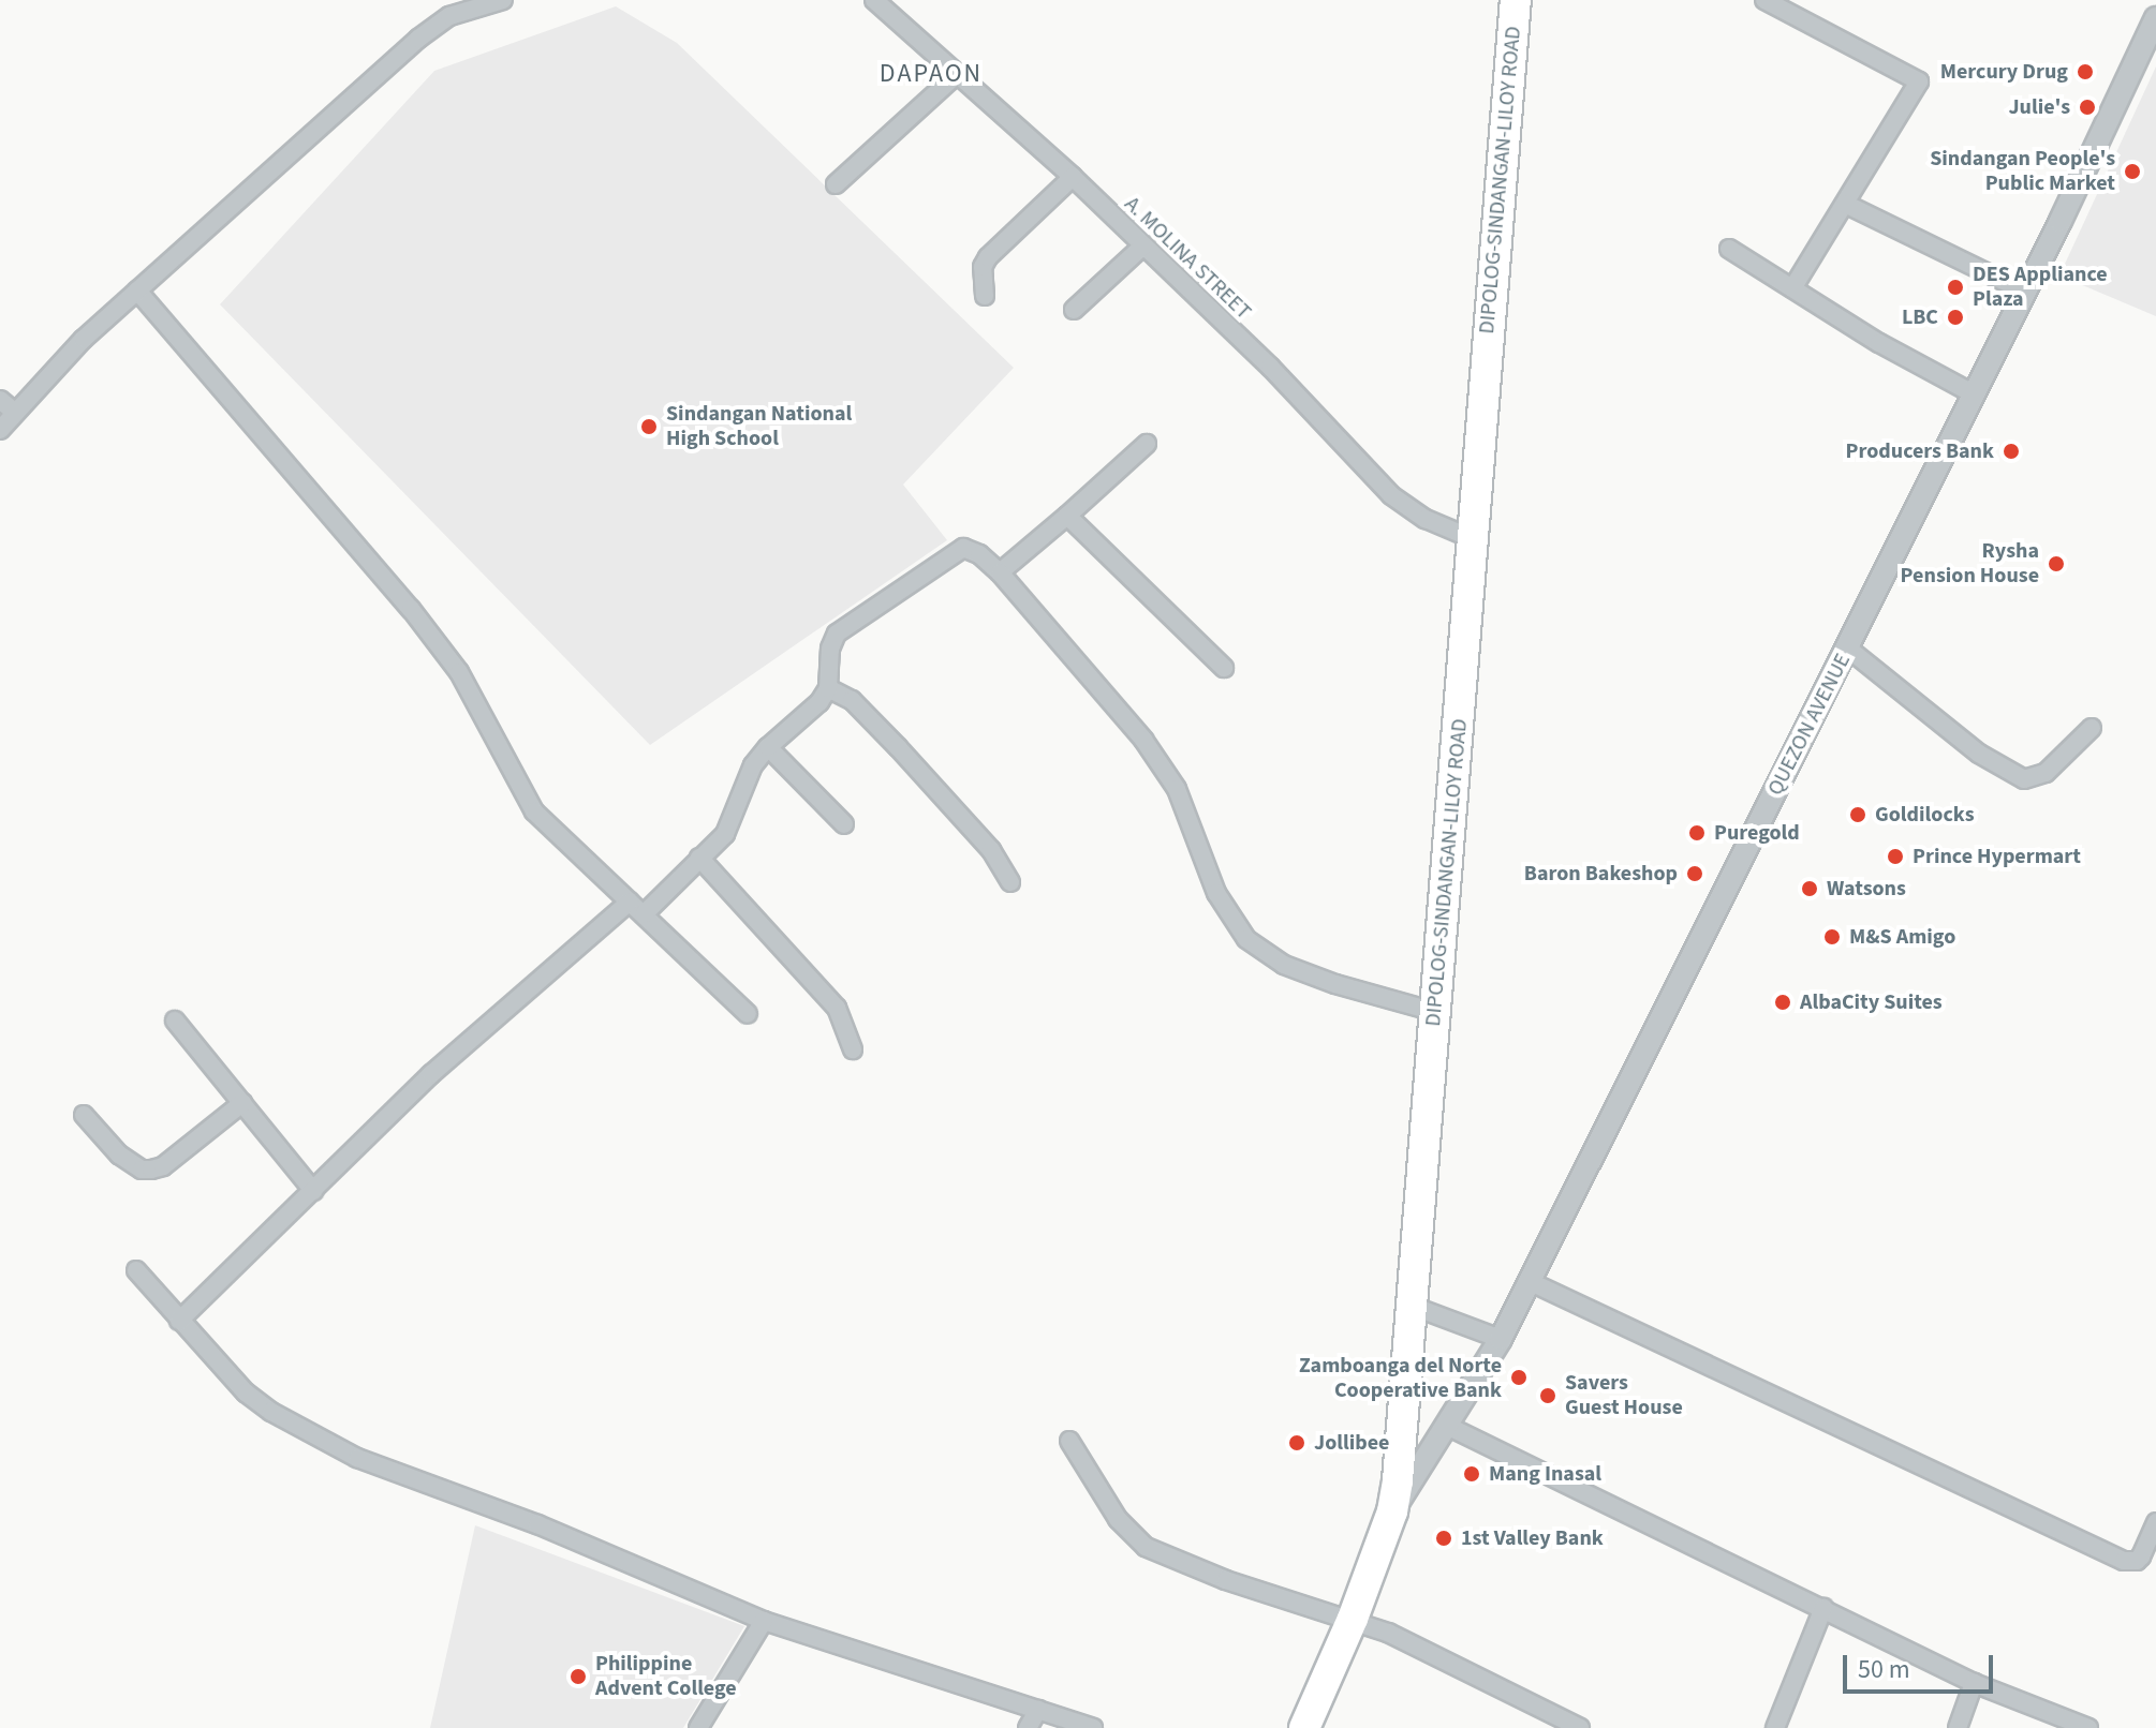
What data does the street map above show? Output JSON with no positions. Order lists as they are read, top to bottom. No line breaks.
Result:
{"streets":{"highway":["DIPOLOG-SINDANGAN-LILOY ROAD"],"street":["A. MOLINA STREET","QUEZON AVENUE"]},"crossings":[["DIPOLOG-SINDANGAN-LILOY ROAD","A. MOLINA STREET"],["DIPOLOG-SINDANGAN-LILOY ROAD","QUEZON AVENUE"]],"districts":["DAPAON"],"places":["Mercury Drug","Julie's","Sindangan People's Public Market","DES Appliance Plaza","LBC","Sindangan National High School","Producers Bank","Rysha Pension House","Goldilocks","Puregold","Prince Hypermart","Baron Bakeshop","Watsons","M&S Amigo","AlbaCity Suites","Zamboanga del Norte Cooperative Bank","Savers Guest House","Jollibee","Mang Inasal","1st Valley Bank","Philippine Advent College"],"scale_bar":"50 m"}
